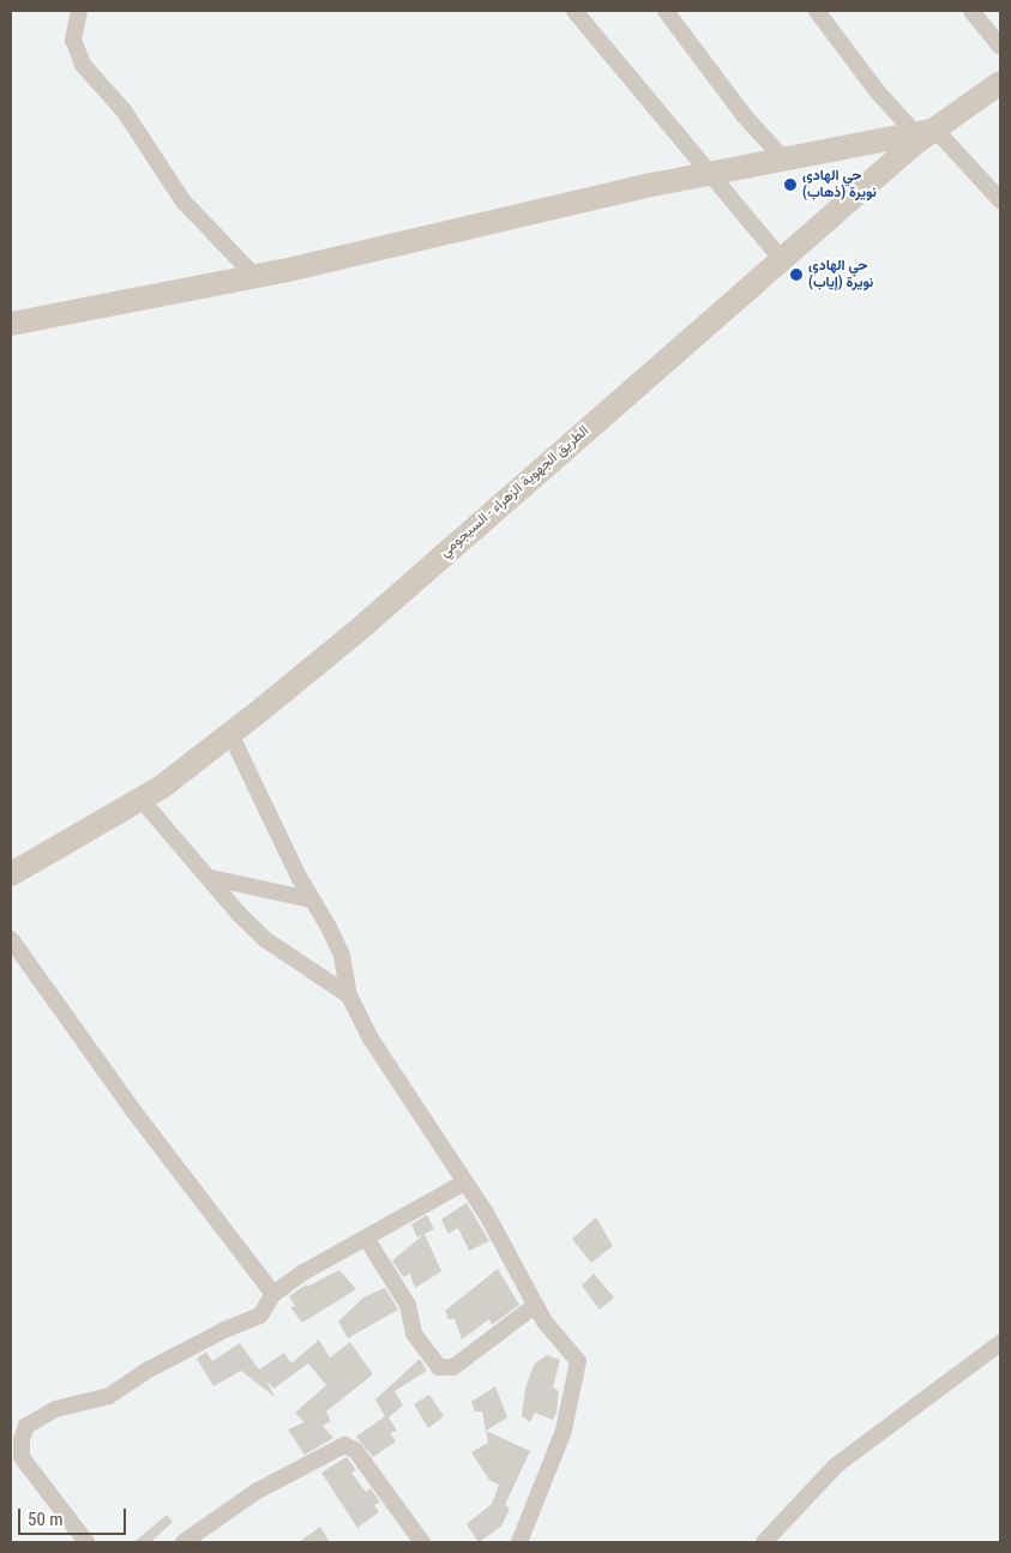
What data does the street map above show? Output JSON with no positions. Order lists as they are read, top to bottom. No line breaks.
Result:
{"streets":{"main road":["الطريق الجهوية الزهراء - السيجومي"]},"places":["حي الهادي نويرة (ذهاب)","حي الهادي نويرة (إياب)"],"scale_bar":"50 m"}
